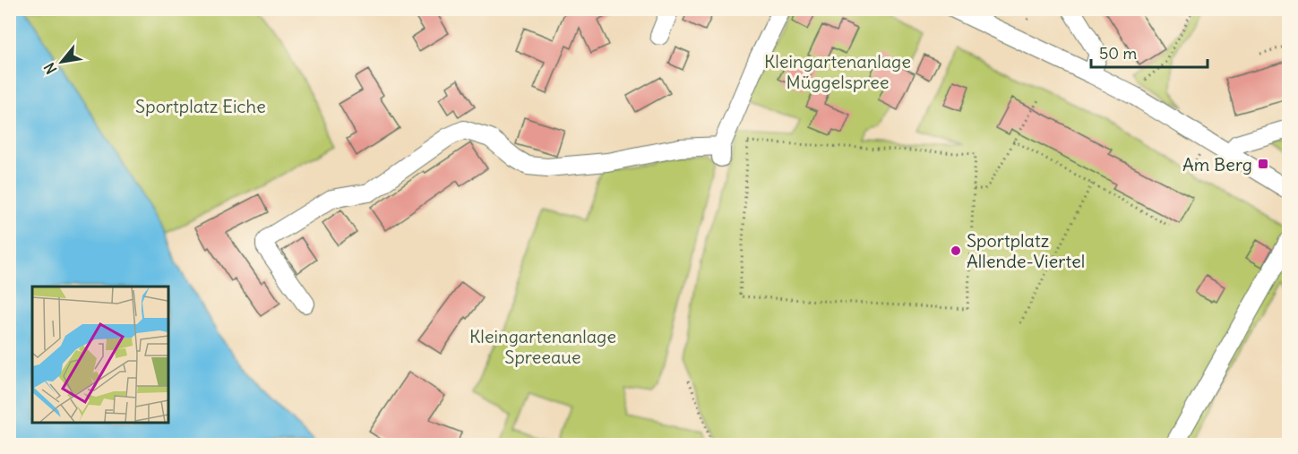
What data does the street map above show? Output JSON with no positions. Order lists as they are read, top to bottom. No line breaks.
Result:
{"parks":["Kleingartenanlage Müggelspree","Sportplatz Eiche","Kleingartenanlage Spreeaue"],"places":{"transit":["Am Berg"],"other":["Sportplatz Allende-Viertel"]},"scale_bar":"50 m","north":"bottom left"}
